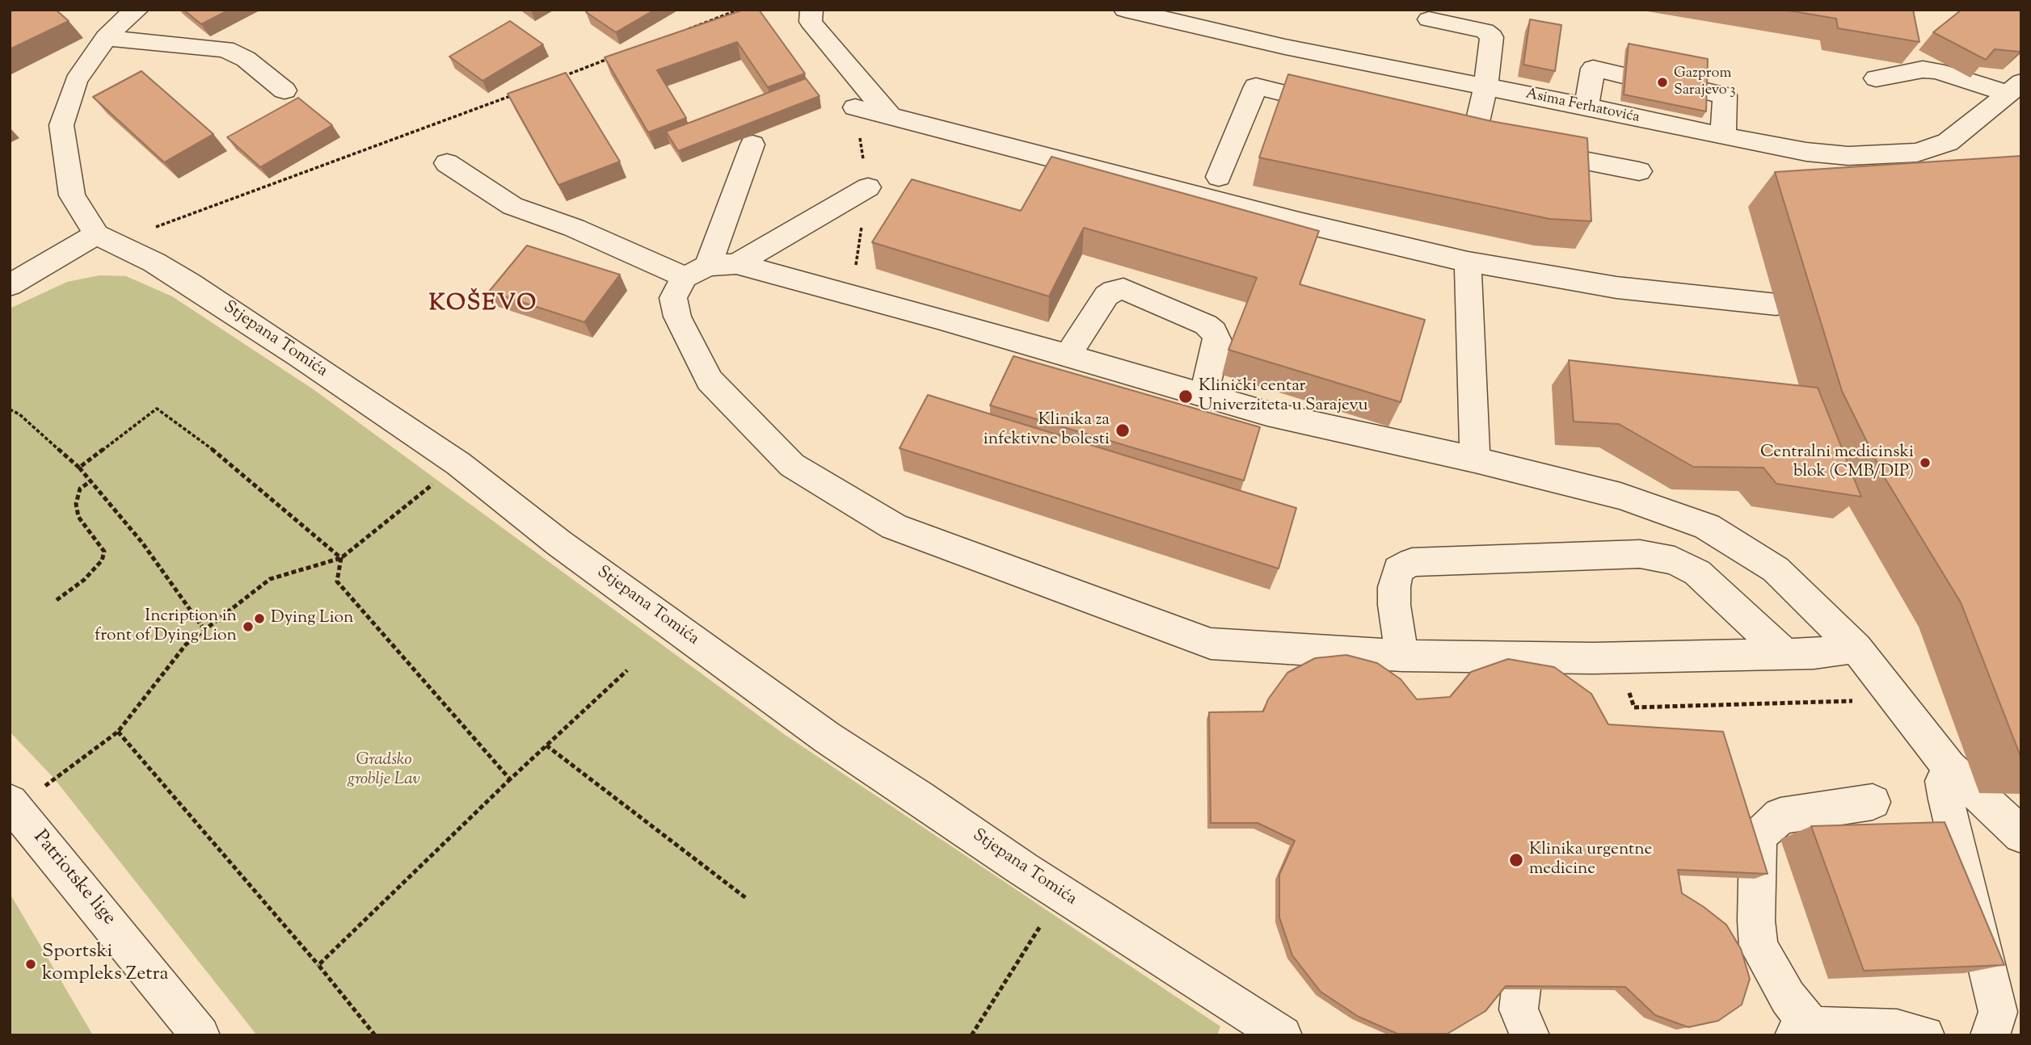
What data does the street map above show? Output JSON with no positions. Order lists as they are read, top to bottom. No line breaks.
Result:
{"streets":{"street":["Asima Ferhatovića","Stjepana Tomića","Patriotske lige"]},"districts":["KOŠEVO"],"parks":["Gradsko groblje Lav"],"places":["Gazprom Sarajevo 3","Klinički centar Univerziteta u Sarajevu","Klinika za infektivne bolesti","Centralni medicinski blok (CMB/DIP)","Dying Lion","Incription in front of Dying Lion","Klinika urgentne medicine","Sportski kompleks Zetra"]}
